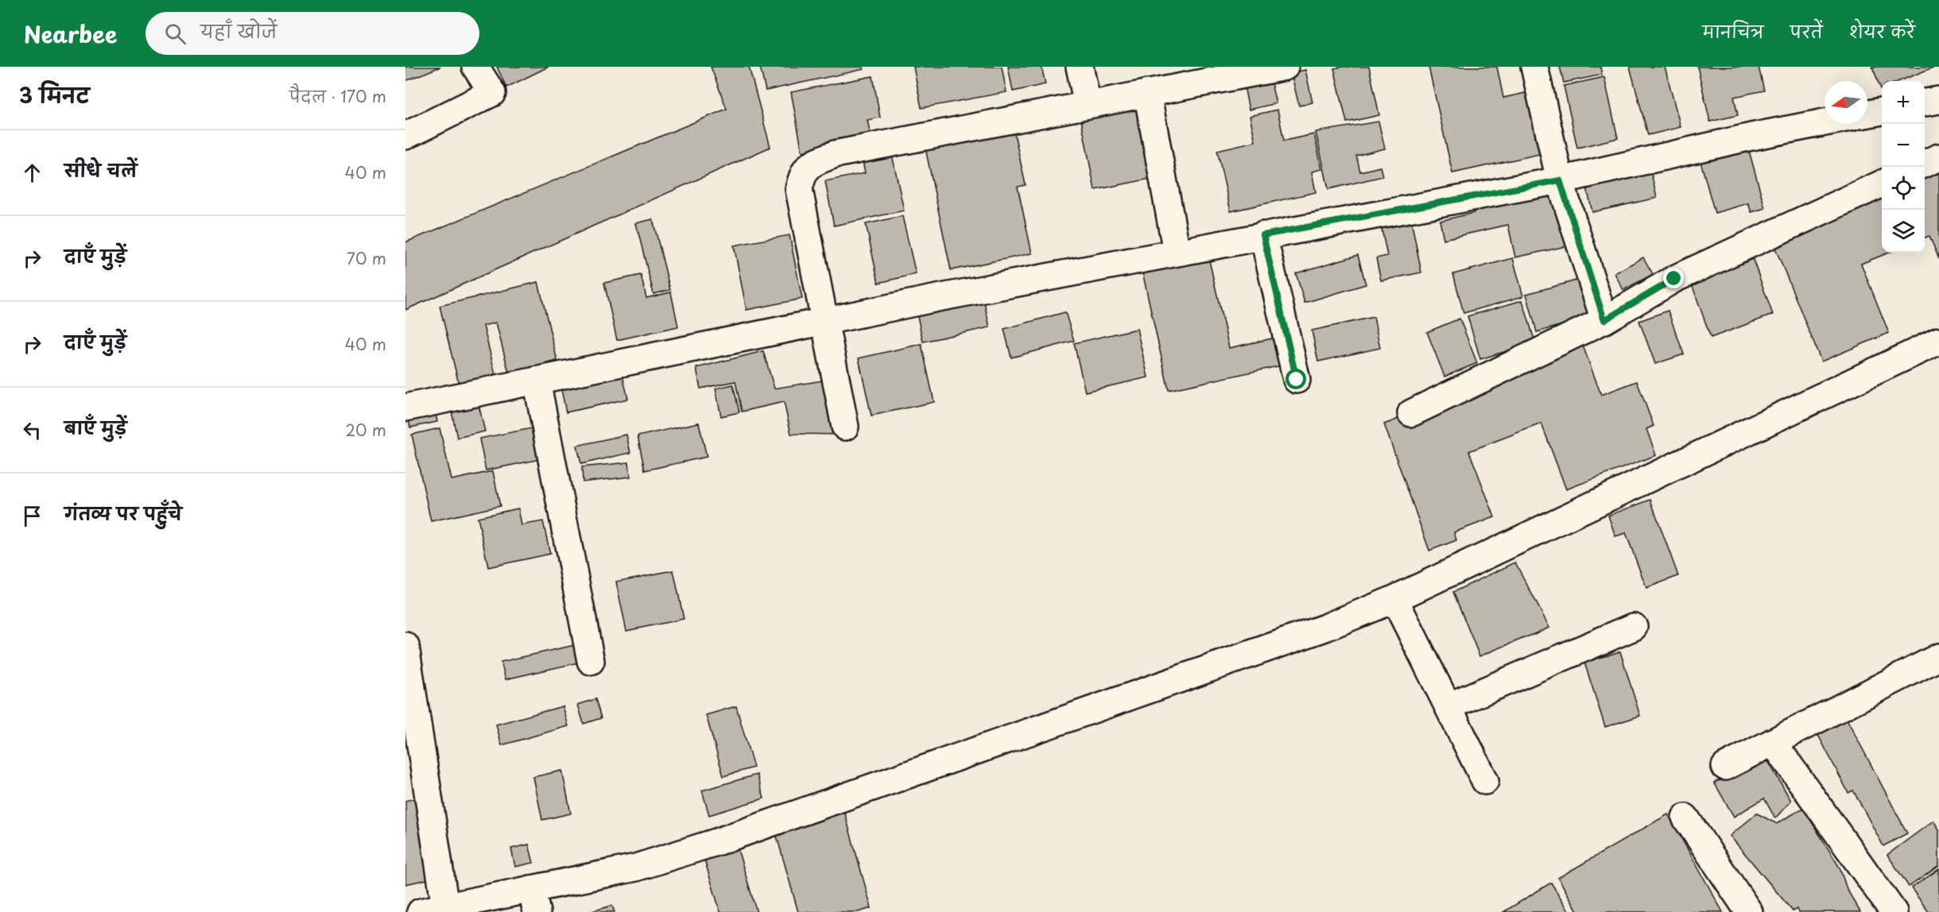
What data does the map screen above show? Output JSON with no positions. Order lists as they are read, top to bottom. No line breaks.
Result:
{"north":"left","page":{"header":"Nearbee","search":"यहाँ खोजें","nav":["मानचित्र","परतें","शेयर करें"],"heading":["3 मिनट","पैदल · 170 m"],"map_buttons":["+","−"],"list":[["सीधे चलें","40 m"],["दाएँ मुड़ें","70 m"],["दाएँ मुड़ें","40 m"],["बाएँ मुड़ें","20 m"],"गंतव्य पर पहुँचे"]}}
